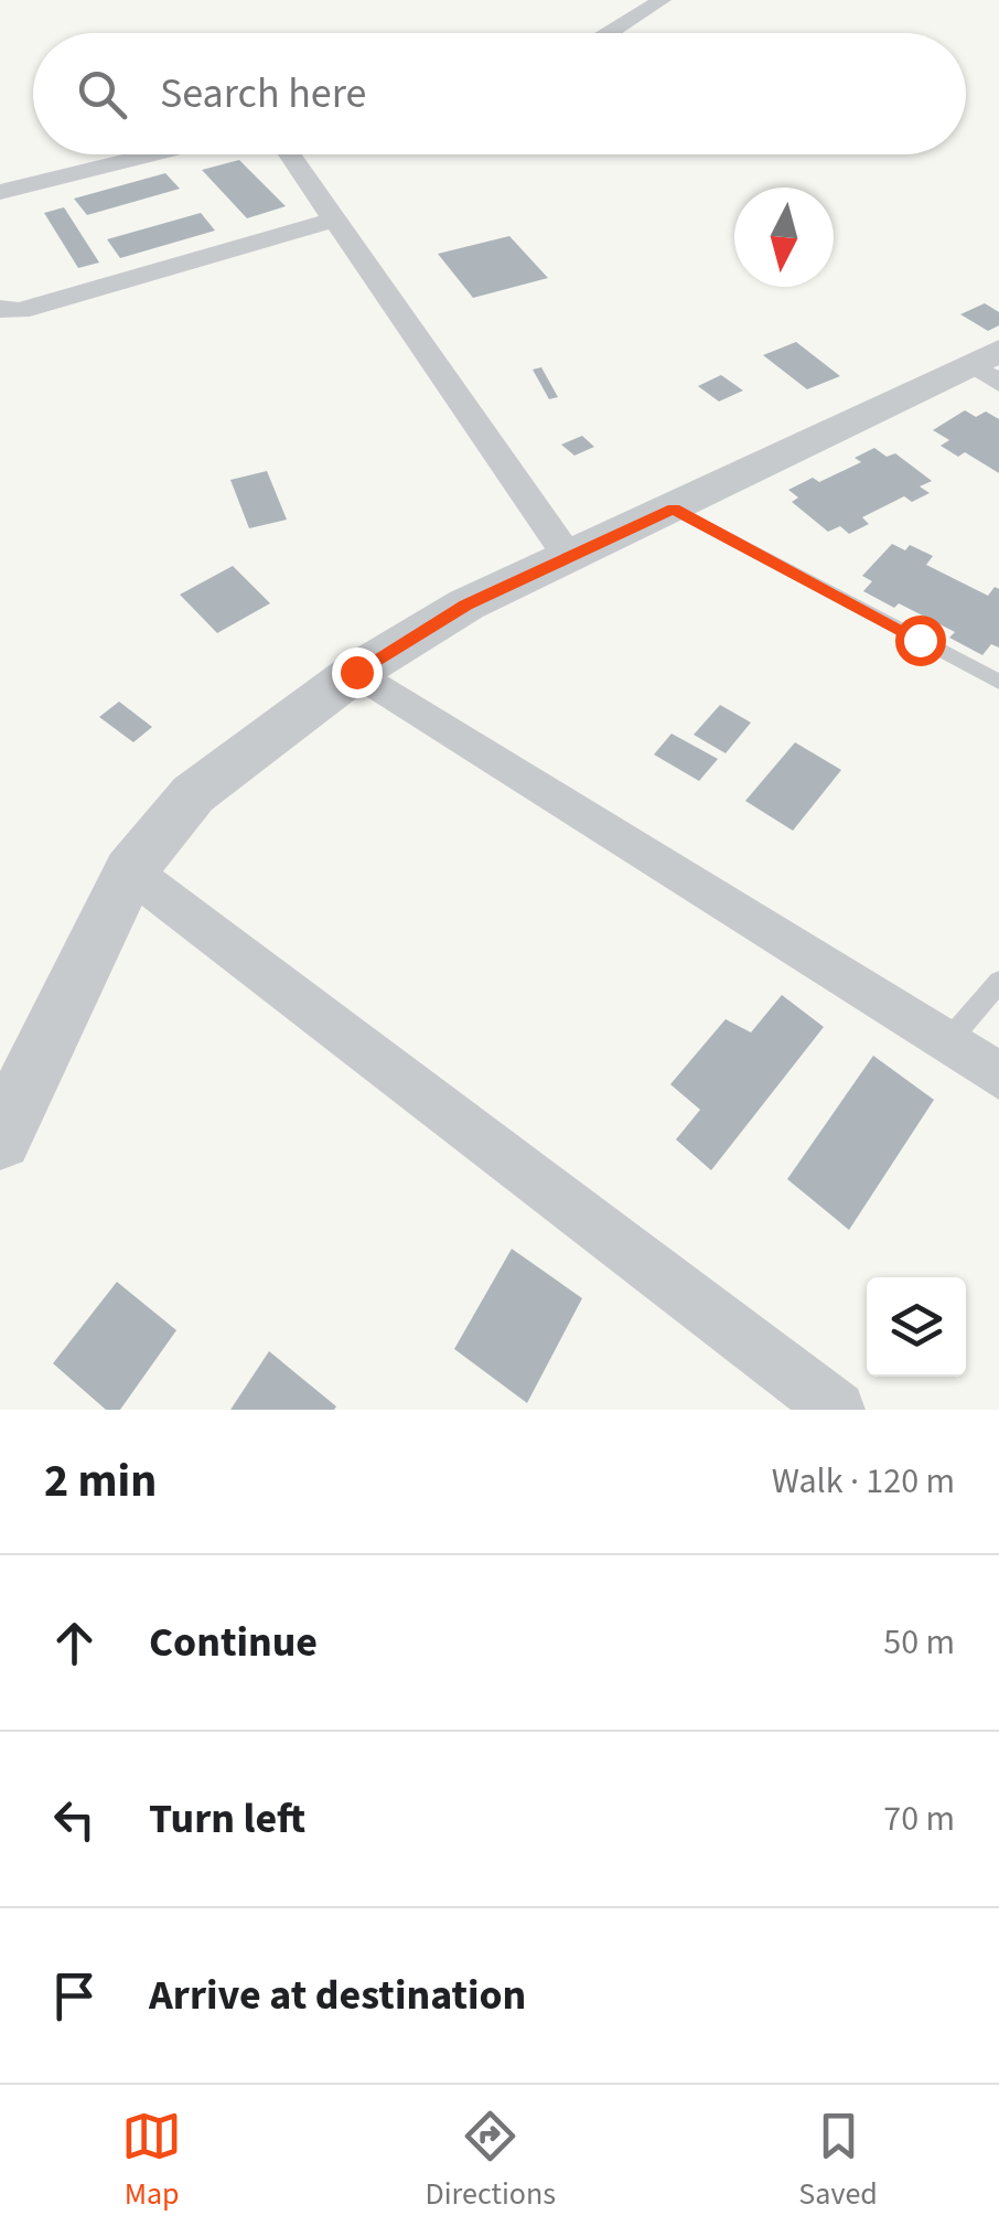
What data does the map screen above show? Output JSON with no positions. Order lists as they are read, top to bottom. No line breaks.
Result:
{"north":"bottom","page":{"search":"Search here","heading":["2 min","Walk · 120 m"],"list":[["Continue","50 m"],["Turn left","70 m"],"Arrive at destination"],"nav":["Map","Directions","Saved"]}}
